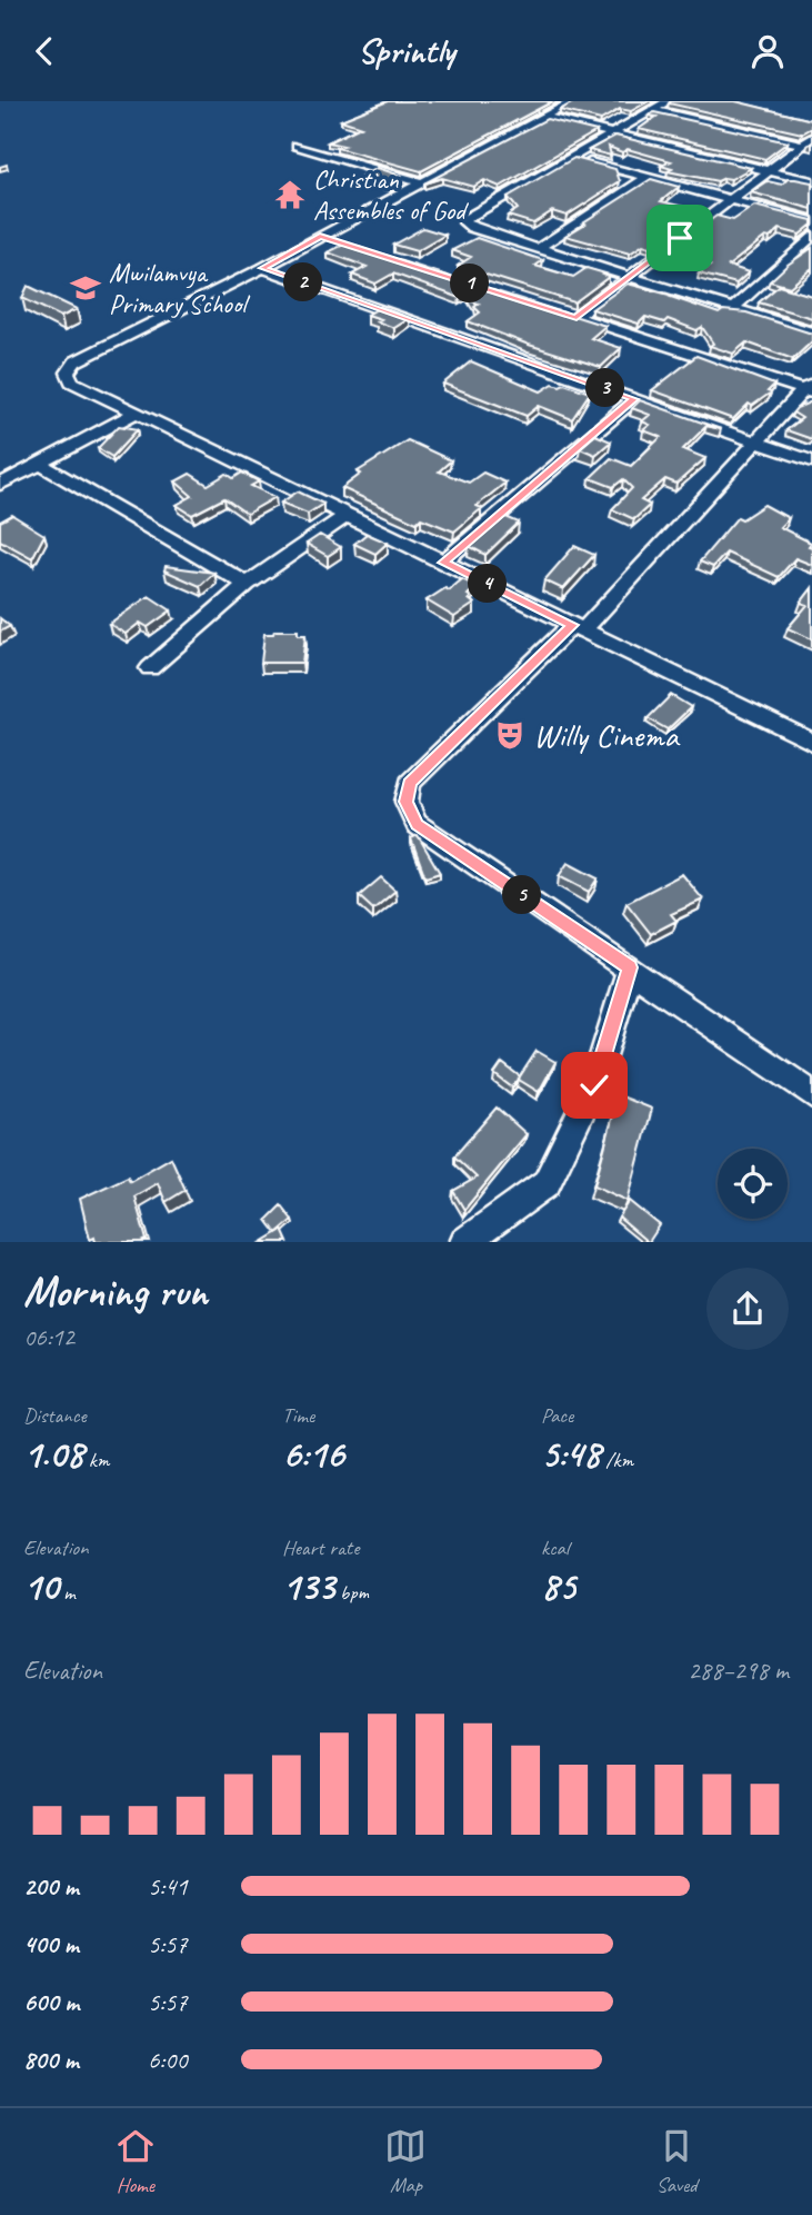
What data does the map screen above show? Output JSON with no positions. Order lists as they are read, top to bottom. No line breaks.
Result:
{"places":{"temple":["Christian Assembles of God"],"school or university":["Mwilamvya Primary School"],"theatre":["Willy Cinema"]},"page":{"header":"Sprintly","pins":["2","1","3","4","5"],"heading":["Morning run","06:12"],"stats":[["Distance","1.08 km"],["Time","6:16"],["Pace","5:48 /km"],["Elevation","10 m"],["Heart rate","133 bpm"],["kcal","85"]],"chart":["Elevation","288–298 m"],"list":[{"name":"200 m","note":"5:41"},{"name":"400 m","note":"5:57"},{"name":"600 m","note":"5:57"},{"name":"800 m","note":"6:00"}],"tabs":["Home","Map","Saved"]}}
